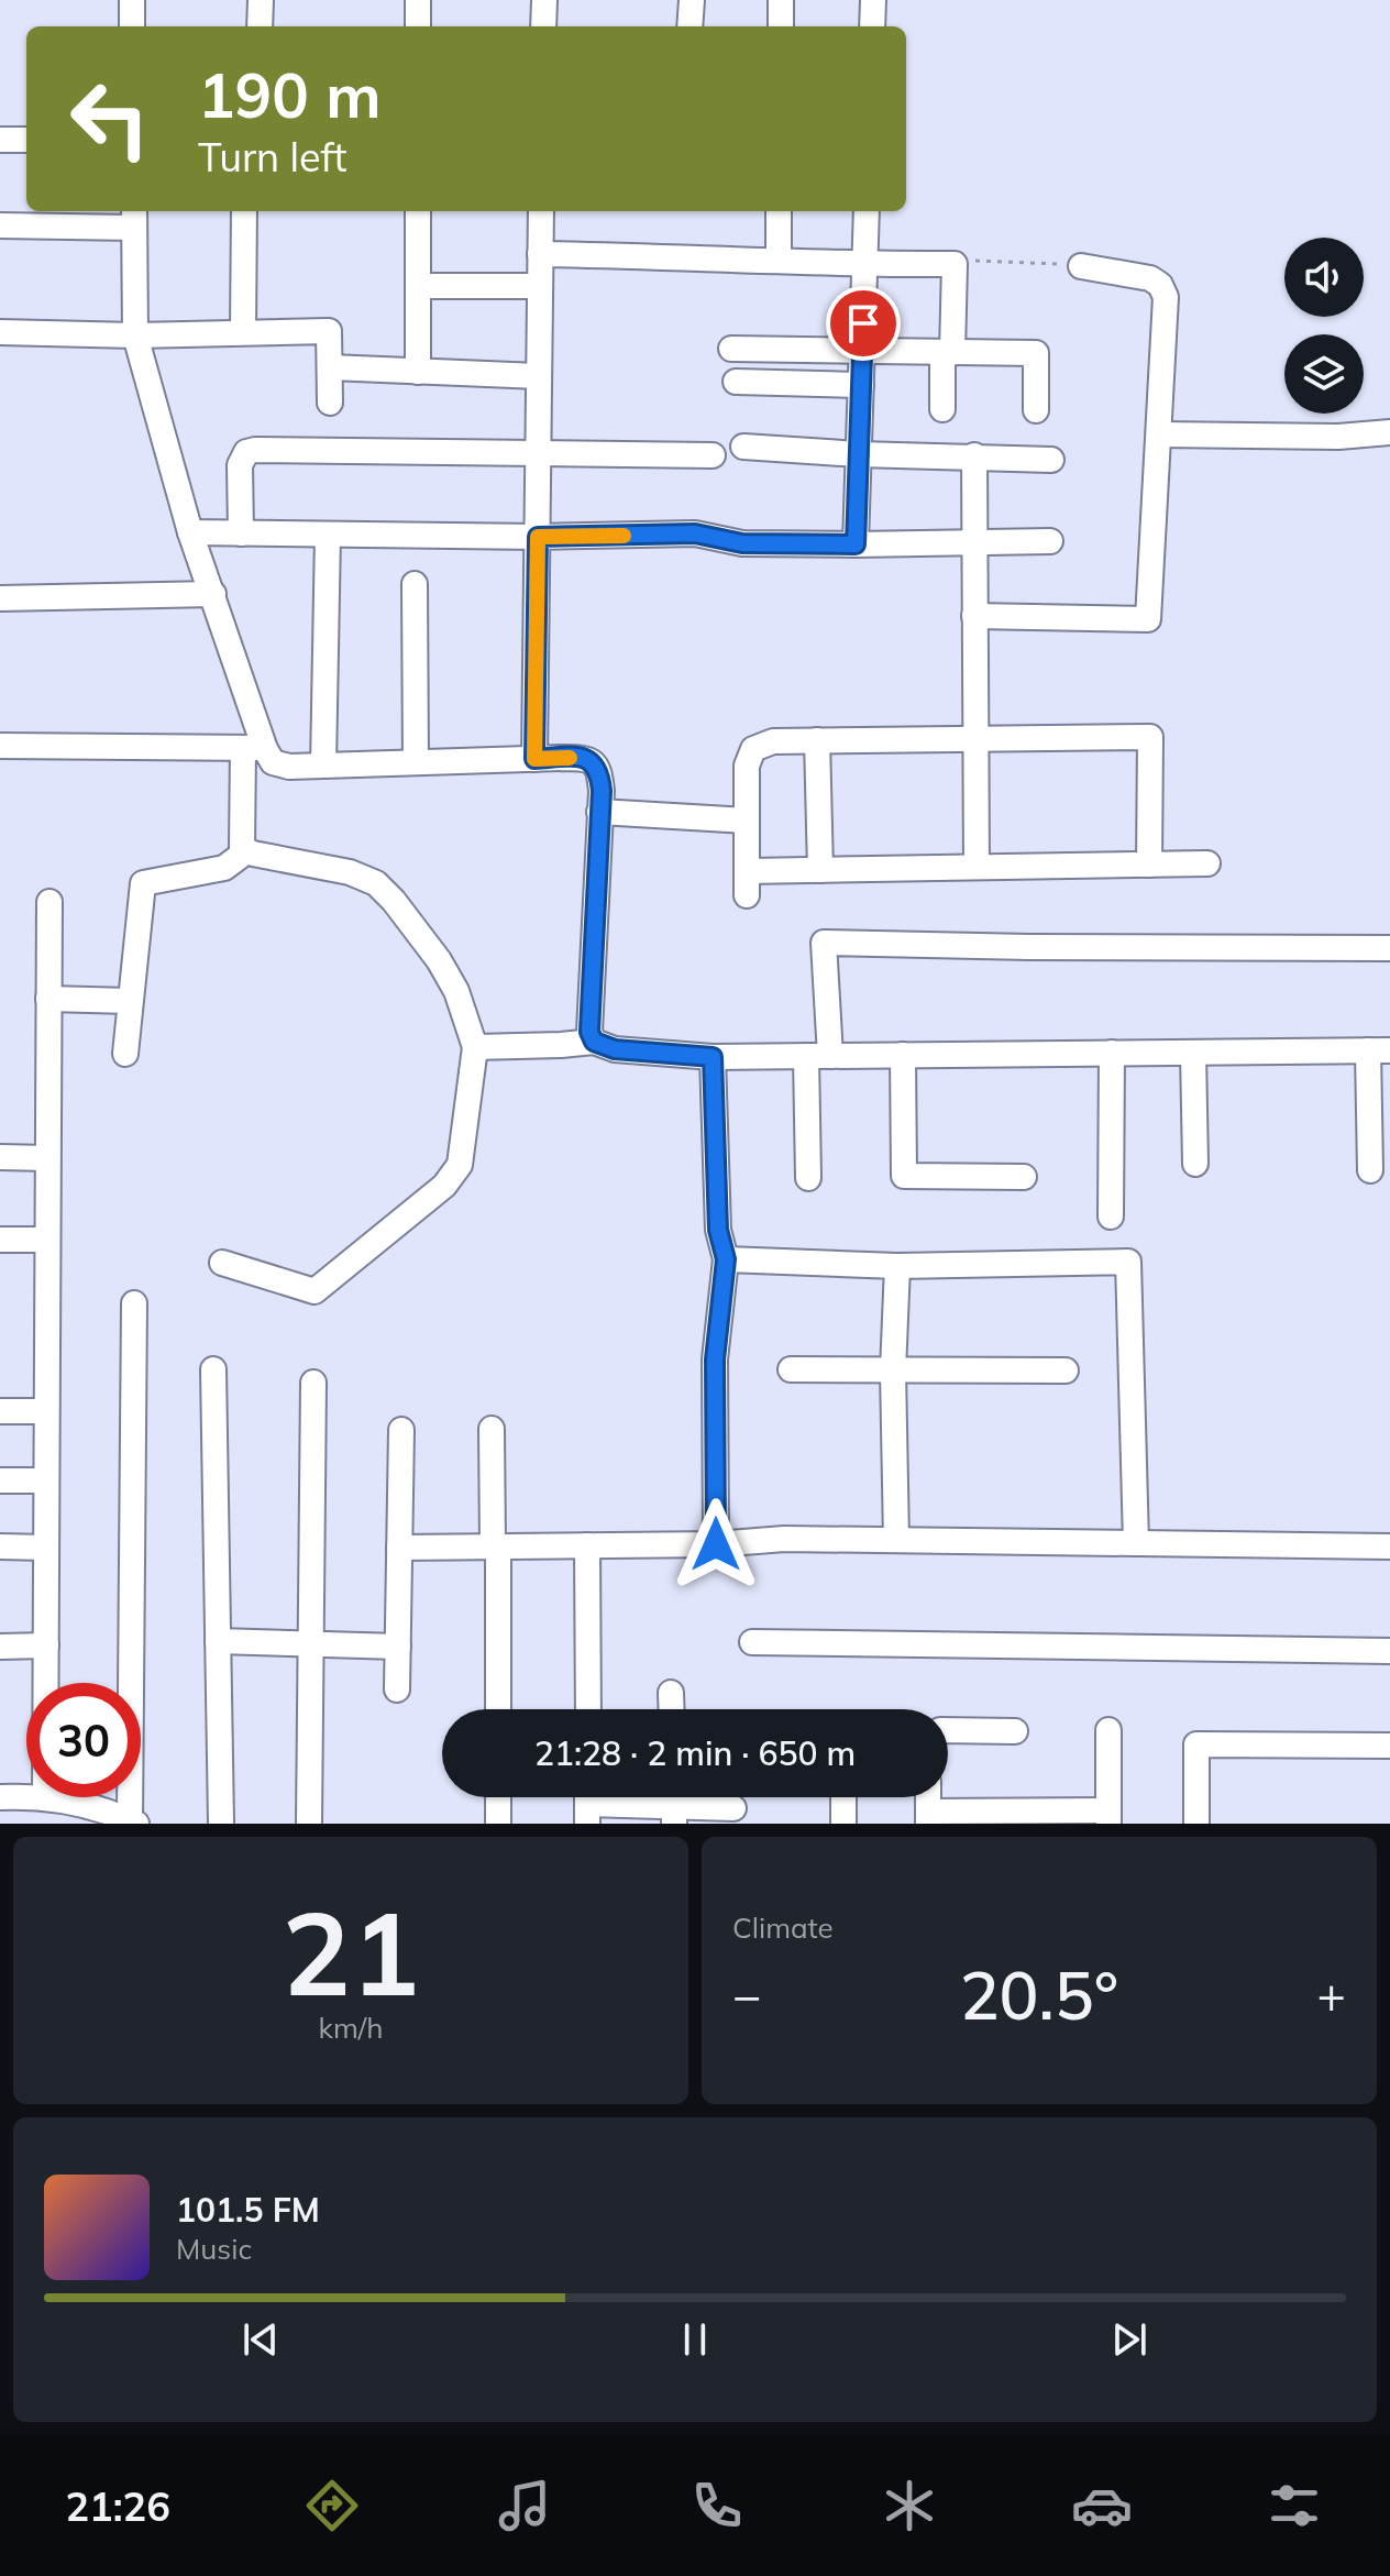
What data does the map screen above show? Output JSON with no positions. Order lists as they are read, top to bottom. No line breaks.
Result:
{"page":{"turn":["190 m","Turn left"],"limit":"30","trip":"21:28 · 2 min · 650 m","tile":[["21","km/h"],"Climate"],"heat":["−","20.5°","+"],"song":["101.5 FM","Music"],"tabs":"21:26"}}
